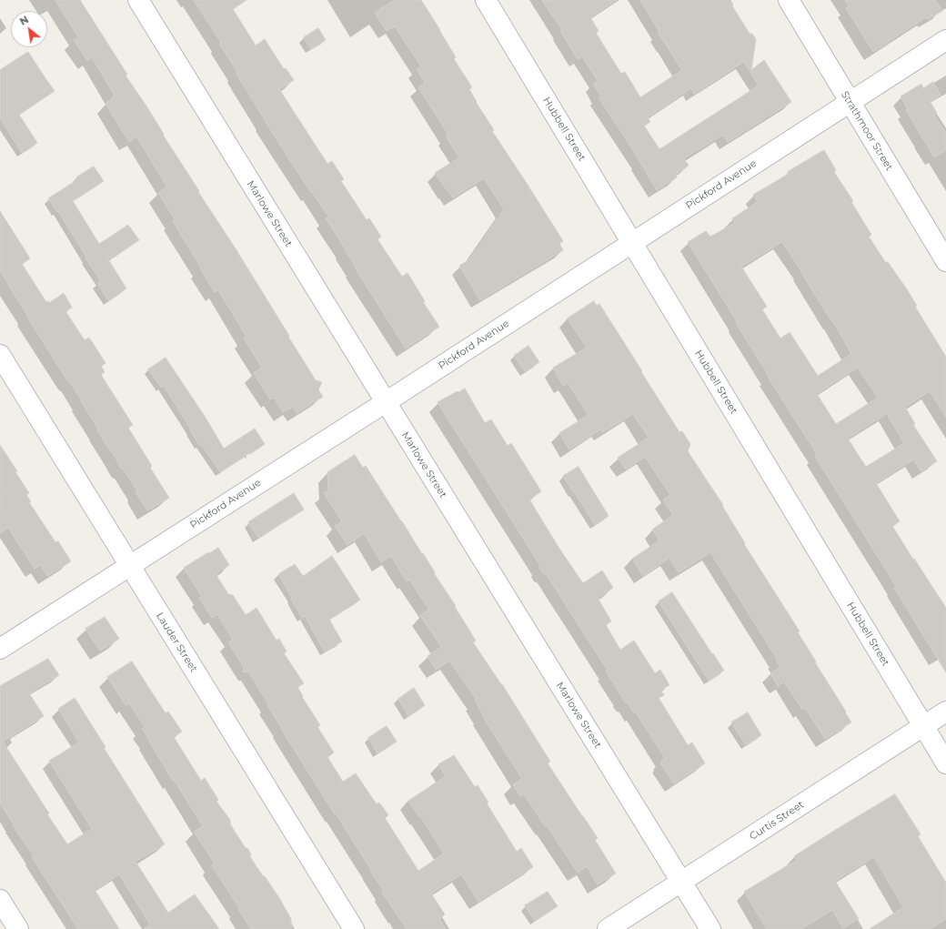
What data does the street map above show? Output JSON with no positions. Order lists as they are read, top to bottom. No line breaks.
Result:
{"streets":{"street":["Hubbell Street","Strathmoor Street","Pickford Avenue","Marlowe Street","Lauder Street","Curtis Street"]},"crossings":[["Hubbell Street","Pickford Avenue"],["Hubbell Street","Curtis Street"],["Strathmoor Street","Pickford Avenue"],["Pickford Avenue","Marlowe Street"],["Pickford Avenue","Lauder Street"],["Marlowe Street","Curtis Street"]],"north":"top left"}
